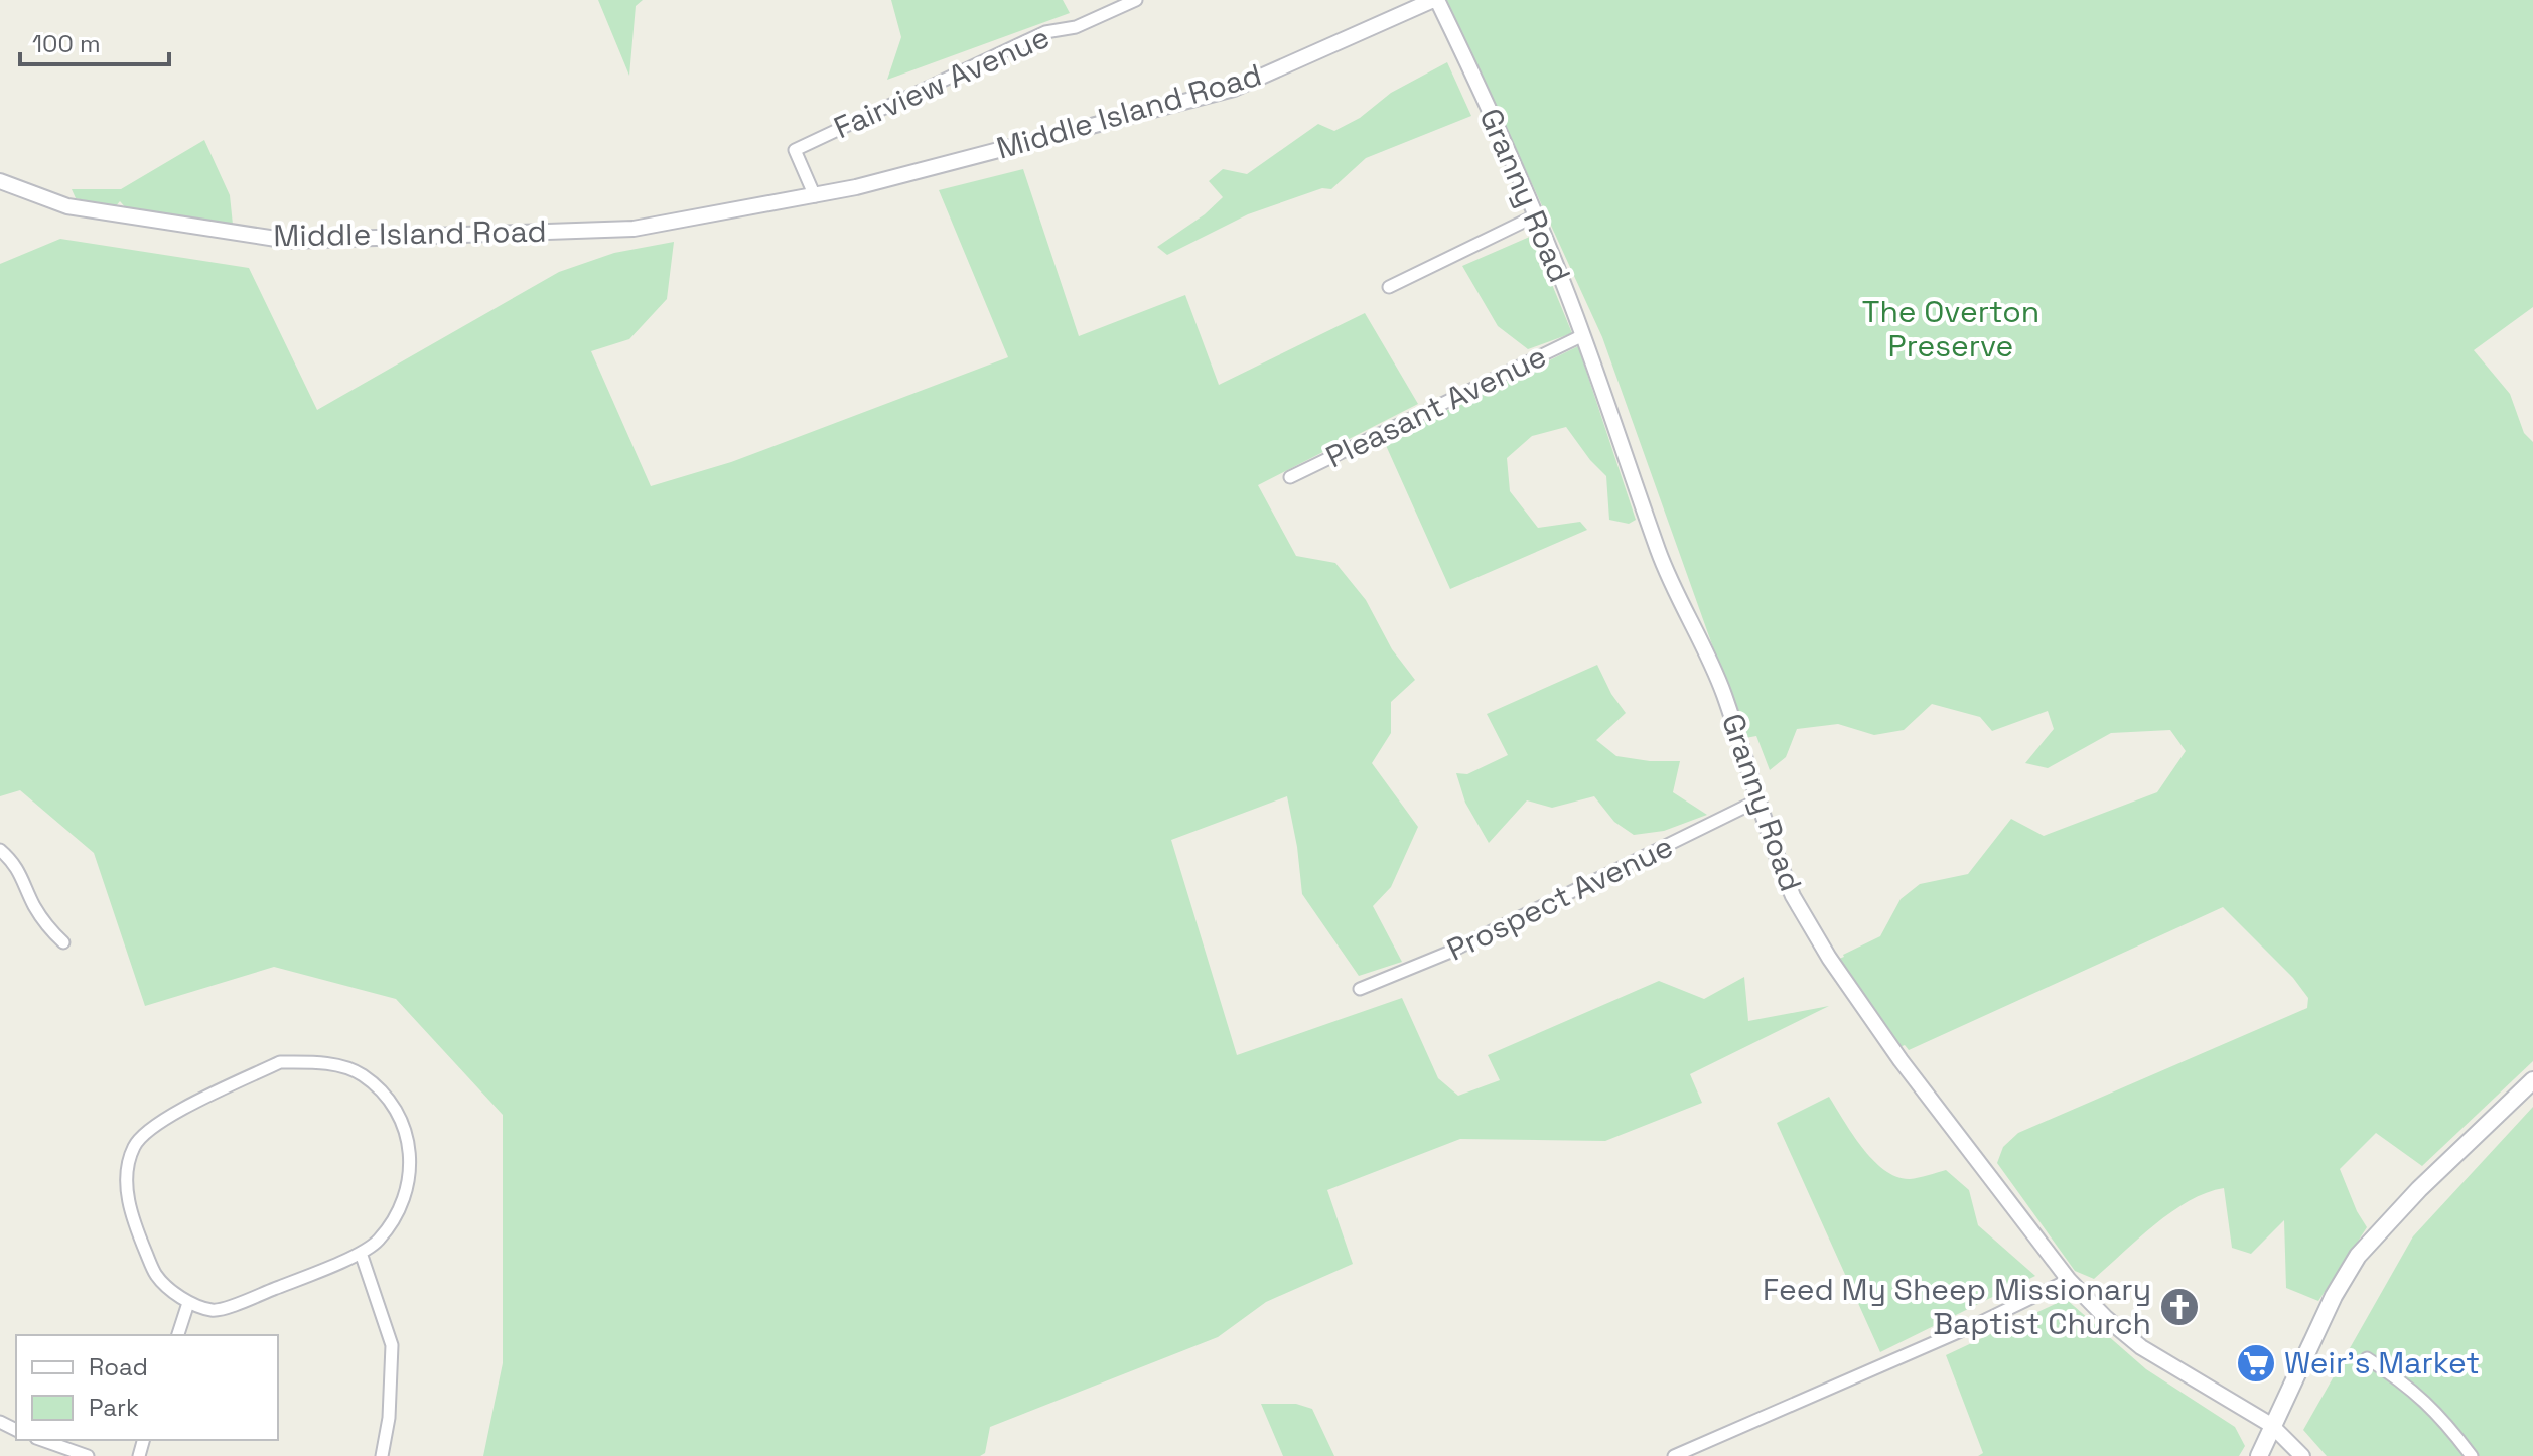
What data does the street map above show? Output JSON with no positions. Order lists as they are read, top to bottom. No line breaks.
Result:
{"streets":{"street":["Fairview Avenue","Middle Island Road","Granny Road","Pleasant Avenue","Prospect Avenue"]},"crossings":[["Fairview Avenue","Middle Island Road"],["Middle Island Road","Granny Road"],["Granny Road","Pleasant Avenue"],["Granny Road","Prospect Avenue"]],"parks":["The Overton Preserve"],"places":{"church":["Feed My Sheep Missionary Baptist Church"],"supermarket":["Weir's Market"]},"legend":["Road","Park"],"scale_bar":"100 m"}
